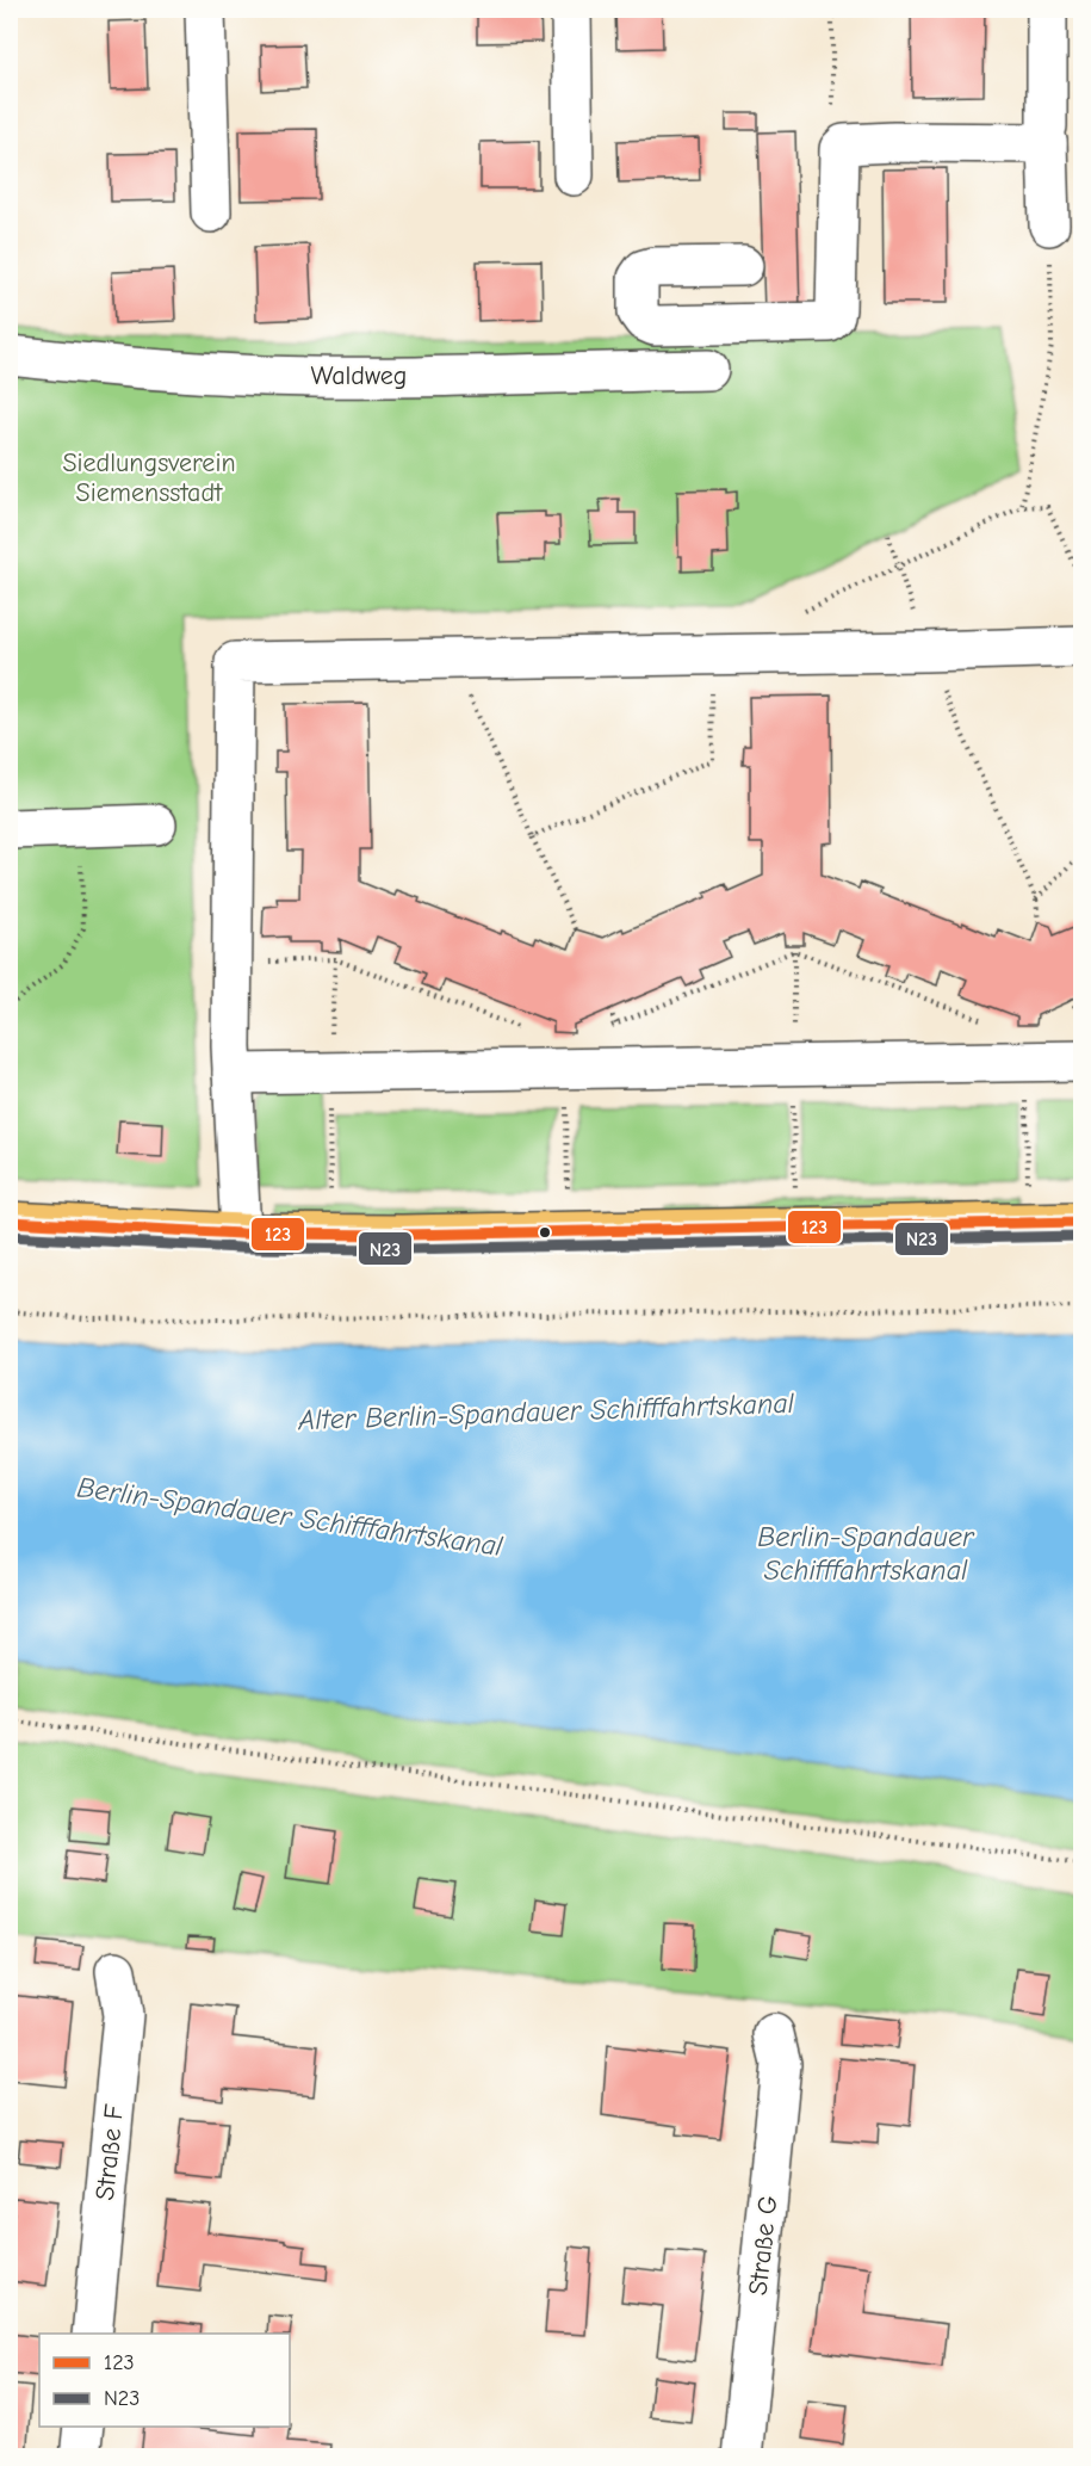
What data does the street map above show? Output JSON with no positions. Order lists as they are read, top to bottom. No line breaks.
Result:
{"streets":{"street":["Waldweg","Straße F","Straße G"]},"water":["Alter Berlin-Spandauer Schifffahrtskanal","Berlin-Spandauer Schifffahrtskanal"],"parks":["Siedlungsverein Siemensstadt"],"lines":["transit line 123","transit line N23"],"legend":["123","N23"]}
